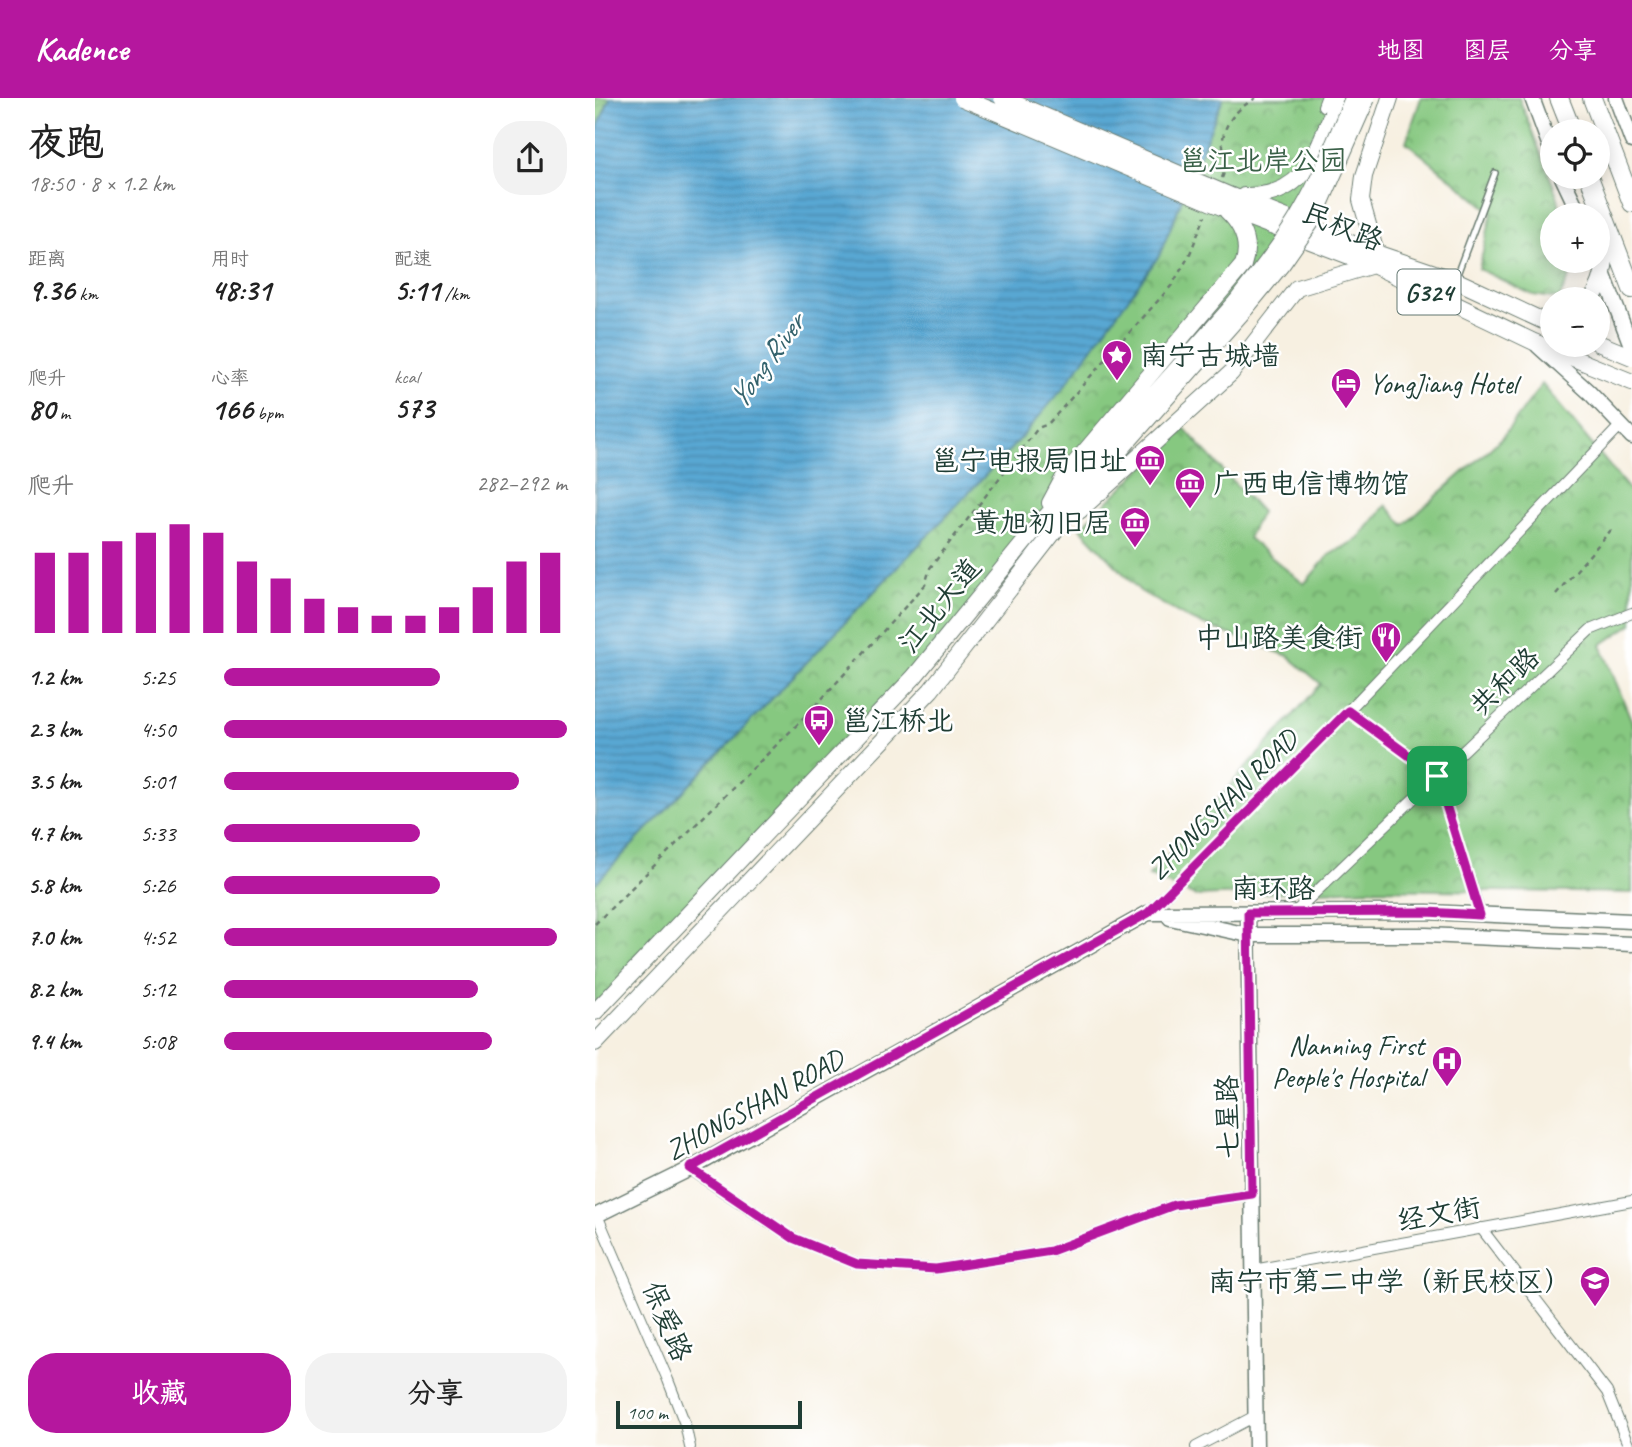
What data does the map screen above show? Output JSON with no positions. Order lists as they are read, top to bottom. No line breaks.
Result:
{"streets":{"main road":["民权路","G324","江北大道","ZHONGSHAN ROAD","南环路","七星路"],"street":["共和路","经文街","保爱路"]},"crossings":[["民权路","G324"],["共和路","南环路"],["ZHONGSHAN ROAD","南环路"],["ZHONGSHAN ROAD","保爱路"],["南环路","七星路"],["七星路","经文街"]],"water":["Yong River"],"parks":["邕江北岸公园"],"places":{"place":["南宁古城墙"],"hotel":["YongJiang Hotel"],"museum":["邕宁电报局旧址","广西电信博物馆","黄旭初旧居"],"restaurant":["中山路美食街"],"bus stop":["邕江桥北"],"hospital":["Nanning First People's Hospital"],"school or university":["南宁市第二中学（新民校区）"]},"scale_bar":"100 m","page":{"header":"Kadence","nav":["地图","图层","分享"],"heading":["夜跑","18:50 · 8 × 1.2 km"],"map_buttons":["+","−"],"stats":[["距离","9.36 km"],["用时","48:31"],["配速","5:11 /km"],["爬升","80 m"],["心率","166 bpm"],["kcal","573"]],"chart":["爬升","282–292 m"],"list":[{"name":"1.2 km","note":"5:25"},{"name":"2.3 km","note":"4:50"},{"name":"3.5 km","note":"5:01"},{"name":"4.7 km","note":"5:33"},{"name":"5.8 km","note":"5:26"},{"name":"7.0 km","note":"4:52"},{"name":"8.2 km","note":"5:12"},{"name":"9.4 km","note":"5:08"}],"buttons":["收藏","分享"],"scale":"100 m"}}
